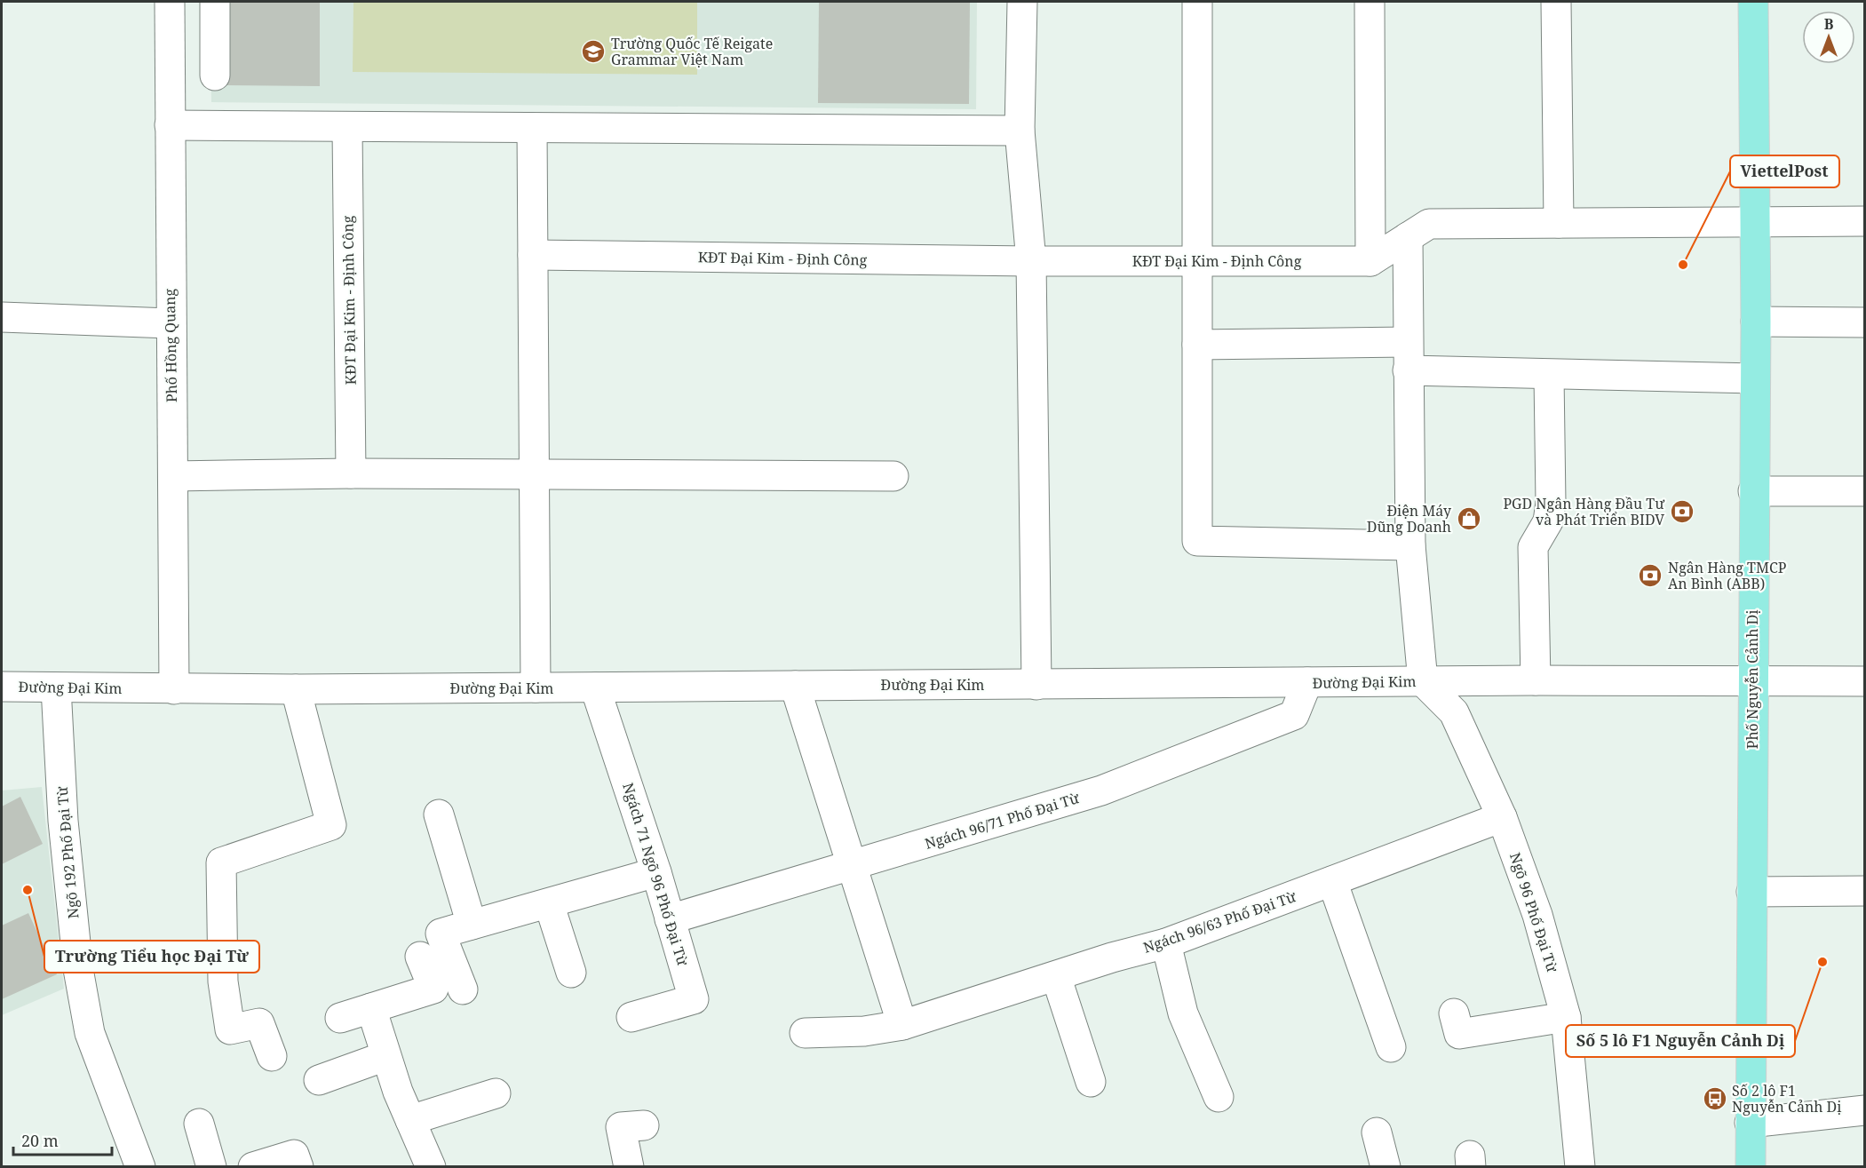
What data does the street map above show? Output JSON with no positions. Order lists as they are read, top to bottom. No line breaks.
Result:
{"streets":{"main road":["Phố Nguyễn Cảnh Dị"],"street":["KĐT Đại Kim - Định Công","Phố Hồng Quang","Đường Đại Kim","Ngách 96/71 Phố Đại Từ","Ngõ 192 Phố Đại Từ","Ngách 71 Ngõ 96 Phố Đại Từ","Ngõ 96 Phố Đại Từ","Ngách 96/63 Phố Đại Từ"]},"crossings":[["Phố Hồng Quang","Đường Đại Kim"],["Phố Nguyễn Cảnh Dị","Đường Đại Kim"],["Đường Đại Kim","Ngách 96/71 Phố Đại Từ"],["Đường Đại Kim","Ngõ 192 Phố Đại Từ"],["Đường Đại Kim","Ngách 71 Ngõ 96 Phố Đại Từ"],["Đường Đại Kim","Ngõ 96 Phố Đại Từ"],["Ngách 96/71 Phố Đại Từ","Ngách 71 Ngõ 96 Phố Đại Từ"],["Ngõ 96 Phố Đại Từ","Ngách 96/63 Phố Đại Từ"]],"places":{"school or university":["Trường Quốc Tế Reigate Grammar Việt Nam"],"other":["ViettelPost","Trường Tiểu học Đại Từ","Số 5 lô F1 Nguyễn Cảnh Dị"],"bank":["PGD Ngân Hàng Đầu Tư và Phát Triển BIDV","Ngân Hàng TMCP An Bình (ABB)"],"shop":["Điện Máy Dũng Doanh"],"bus stop":["Số 2 lô F1 Nguyễn Cảnh Dị"]},"scale_bar":"20 m","north":"top"}
